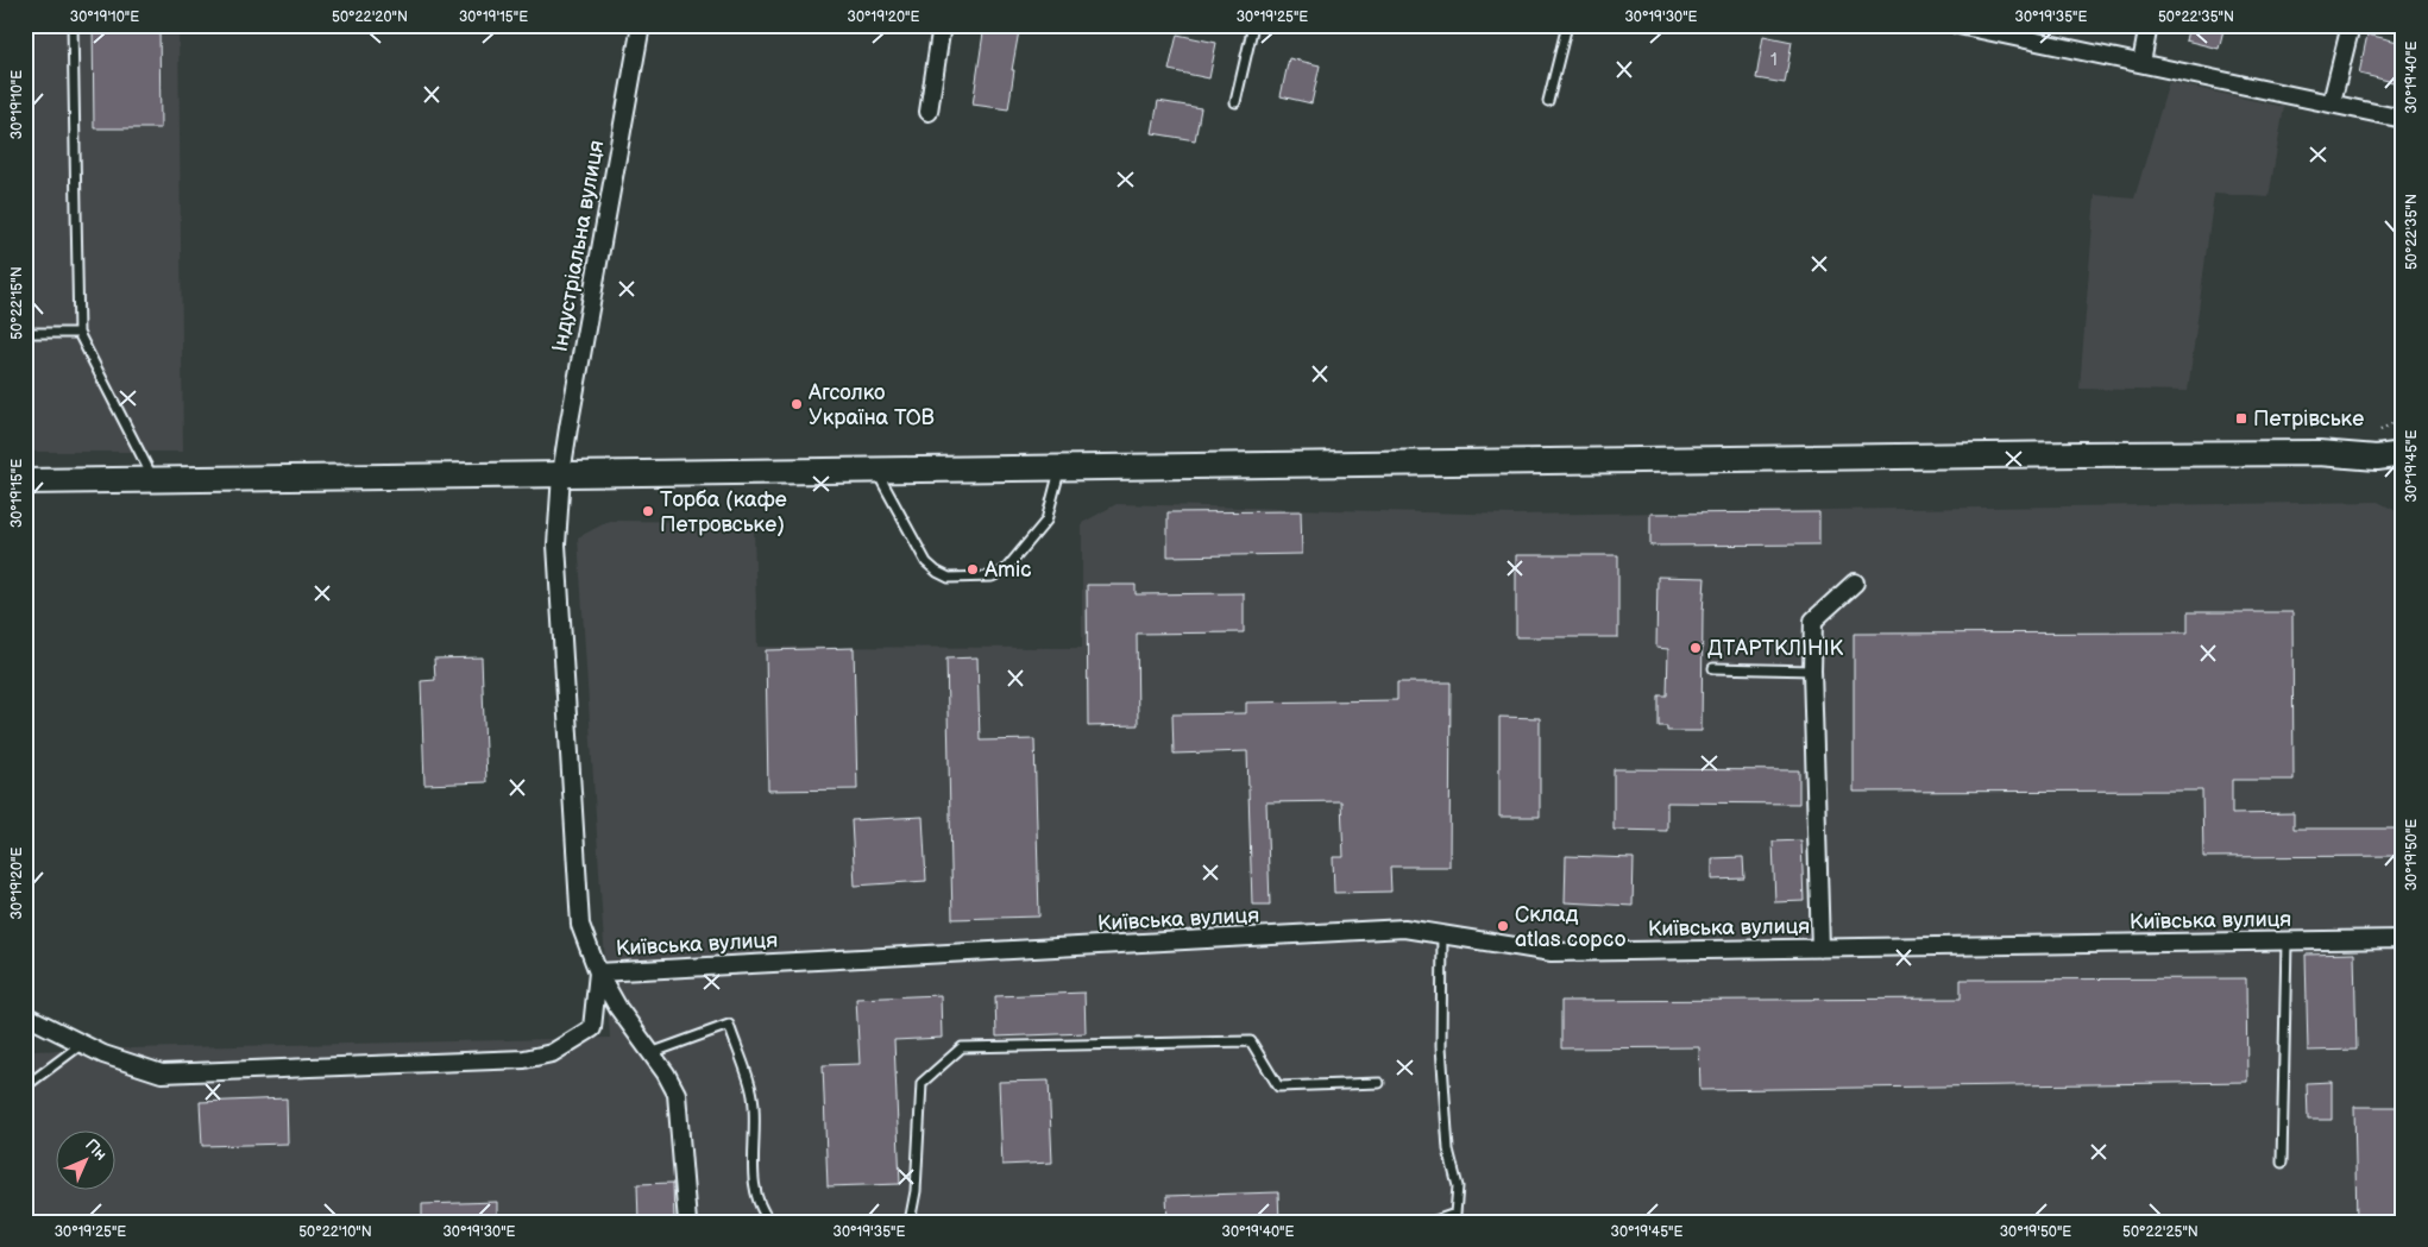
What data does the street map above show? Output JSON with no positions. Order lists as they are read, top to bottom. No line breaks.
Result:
{"streets":{"street":["Індустріальна вулиця","Київська вулиця"]},"crossings":[["Індустріальна вулиця","Київська вулиця"]],"places":{"other":["Агсолко Україна ТОВ","Торба (кафе Петровське)","Amic","ДТАРТКЛІНІК","Склад atlas copco"],"transit":["Петрівське"]},"house_numbers":["1"],"north":"top right","coordinates":["30°19'10\"E","50°22'20\"N","30°19'15\"E","30°19'20\"E","30°19'25\"E","30°19'30\"E","30°19'35\"E","50°22'35\"N","30°19'40\"E","50°22'15\"N","30°19'45\"E","30°19'50\"E","50°22'10\"N","50°22'25\"N"]}
